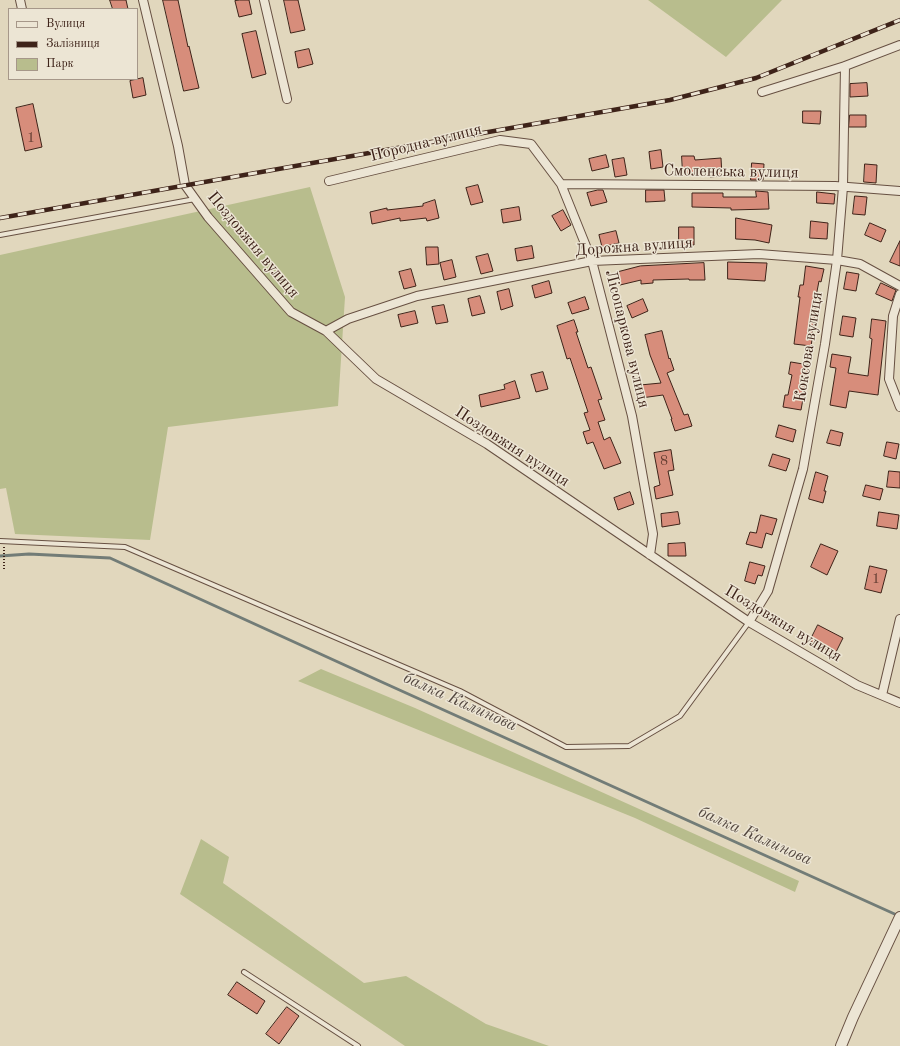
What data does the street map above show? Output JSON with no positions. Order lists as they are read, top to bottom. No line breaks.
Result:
{"streets":{"street":["Породна вулиця","Смоленська вулиця","Поздовжня вулиця","Дорожна вулиця","Лісопаркова вулиця","Коксова вулиця"]},"crossings":[["Породна вулиця","Лісопаркова вулиця"],["Смоленська вулиця","Лісопаркова вулиця"],["Смоленська вулиця","Коксова вулиця"],["Поздовжня вулиця","Дорожна вулиця"],["Поздовжня вулиця","Лісопаркова вулиця"],["Поздовжня вулиця","Коксова вулиця"],["Дорожна вулиця","Лісопаркова вулиця"],["Дорожна вулиця","Коксова вулиця"]],"water":["балка Калинова"],"house_numbers":["1","8","1"],"legend":["Вулиця","Залізниця","Парк"]}
